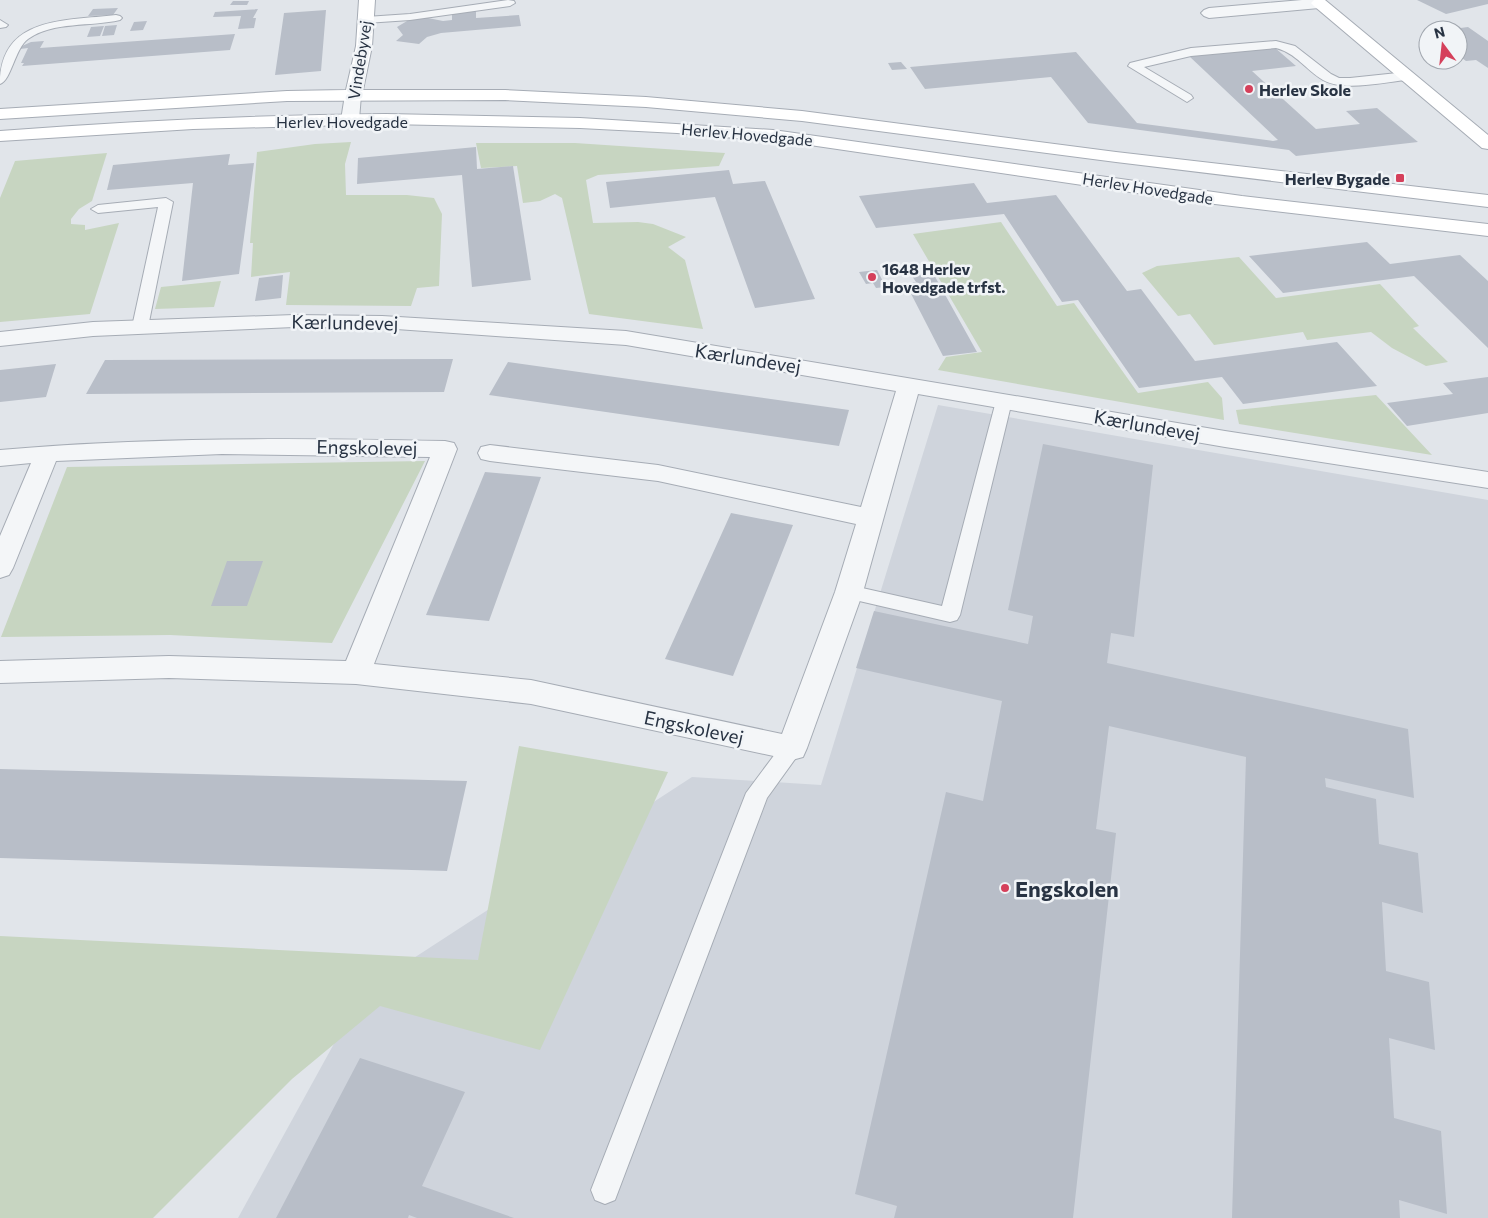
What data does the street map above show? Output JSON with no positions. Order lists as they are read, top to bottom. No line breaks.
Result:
{"streets":{"main road":["Vindebyvej","Herlev Hovedgade"],"street":["Kærlundevej","Engskolevej"]},"crossings":[["Vindebyvej","Herlev Hovedgade"]],"places":{"other":["Herlev Skole","1648 Herlev Hovedgade trfst.","Engskolen"],"transit":["Herlev Bygade"]},"north":"top"}
